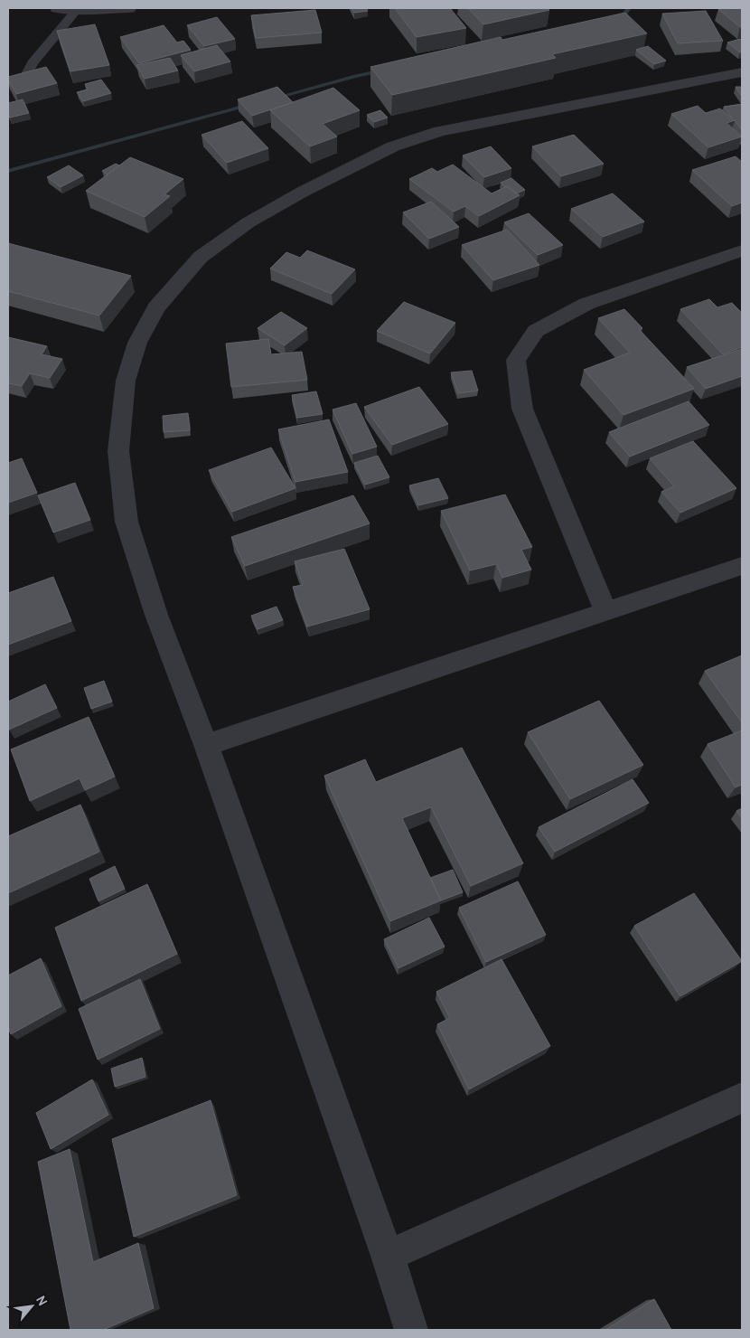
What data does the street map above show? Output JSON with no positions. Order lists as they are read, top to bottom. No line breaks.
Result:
{"north":"top right"}
